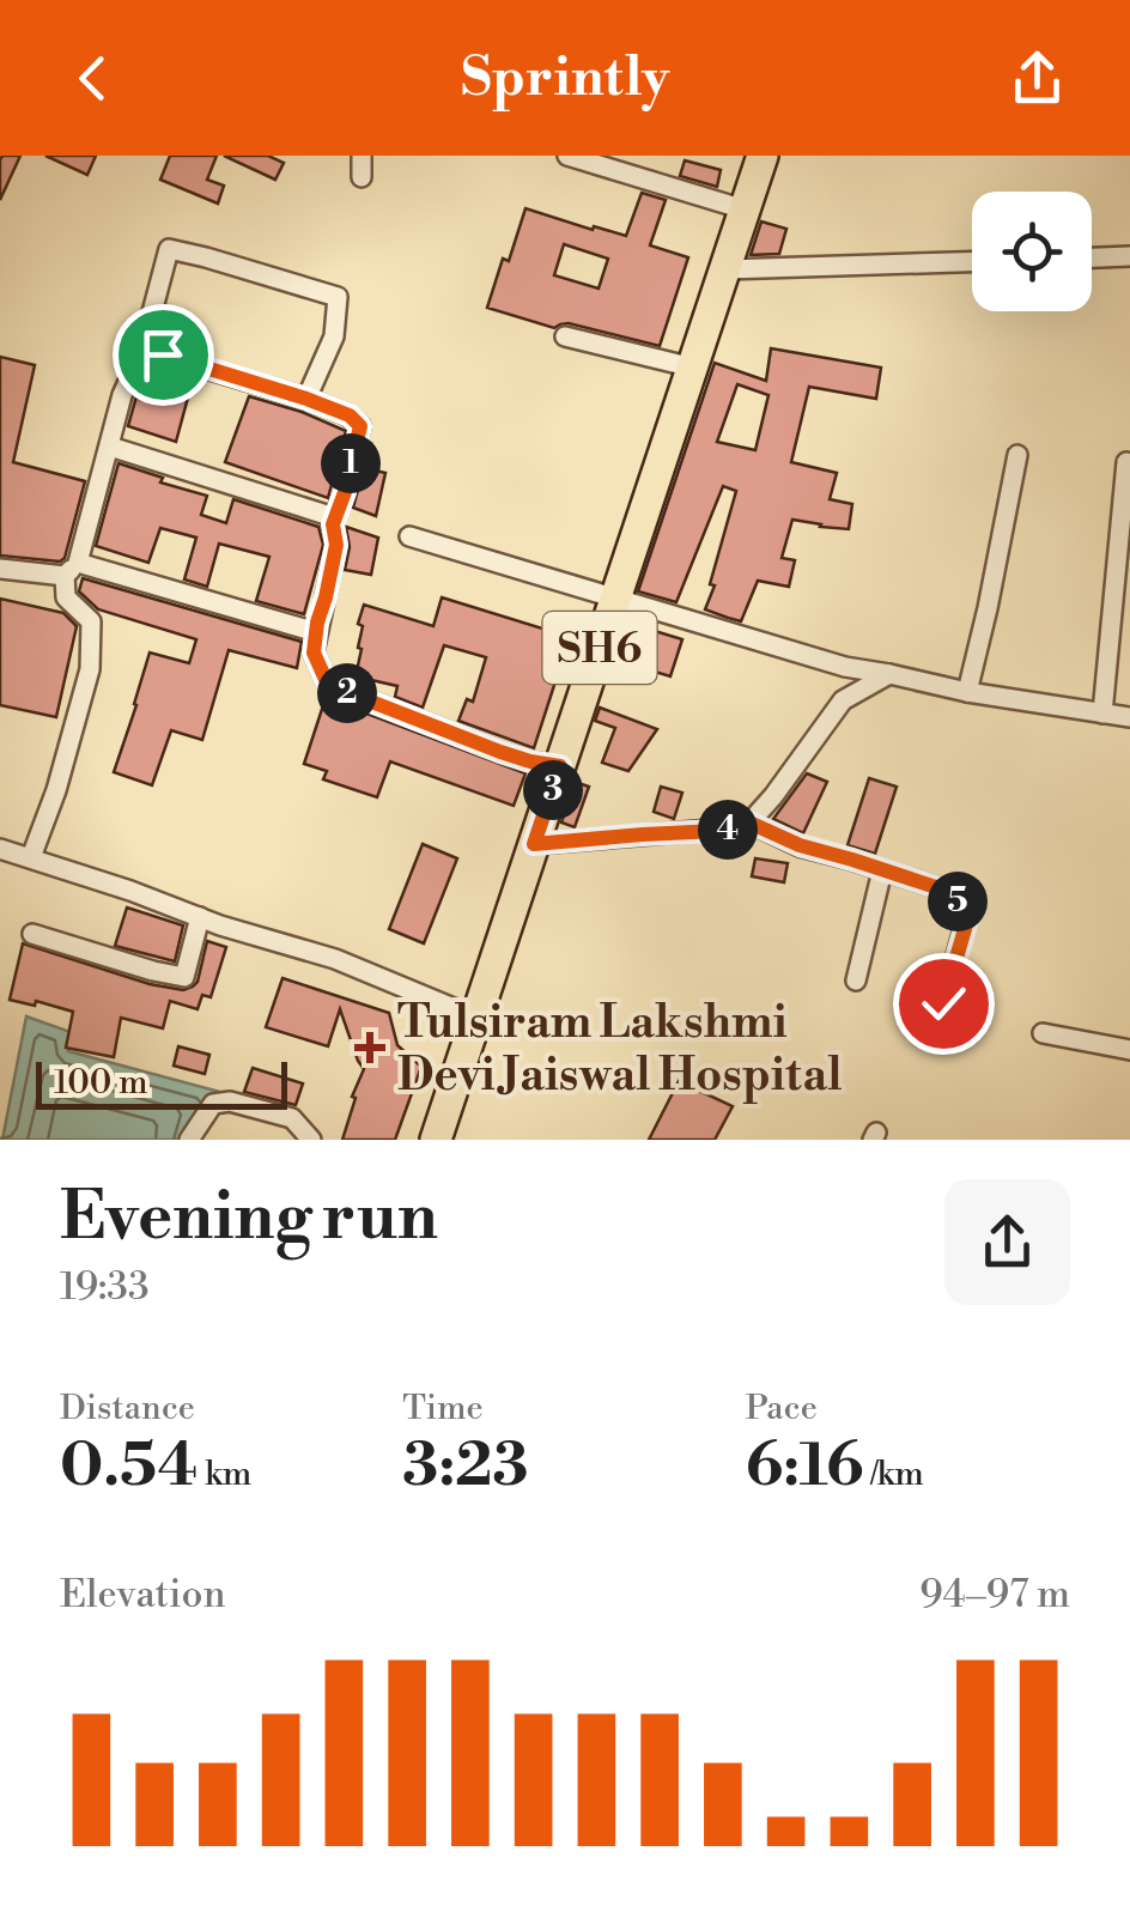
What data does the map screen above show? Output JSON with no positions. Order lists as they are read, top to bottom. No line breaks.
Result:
{"streets":{"main road":["SH6"]},"places":{"health":["Tulsiram Lakshmi Devi Jaiswal Hospital"]},"scale_bar":"100 m","page":{"header":"Sprintly","pins":["1","2","3","4","5"],"scale":"100 m","heading":["Evening run","19:33"],"stats":[["Distance","0.54 km"],["Time","3:23"],["Pace","6:16 /km"]],"chart":["Elevation","94–97 m"]}}
